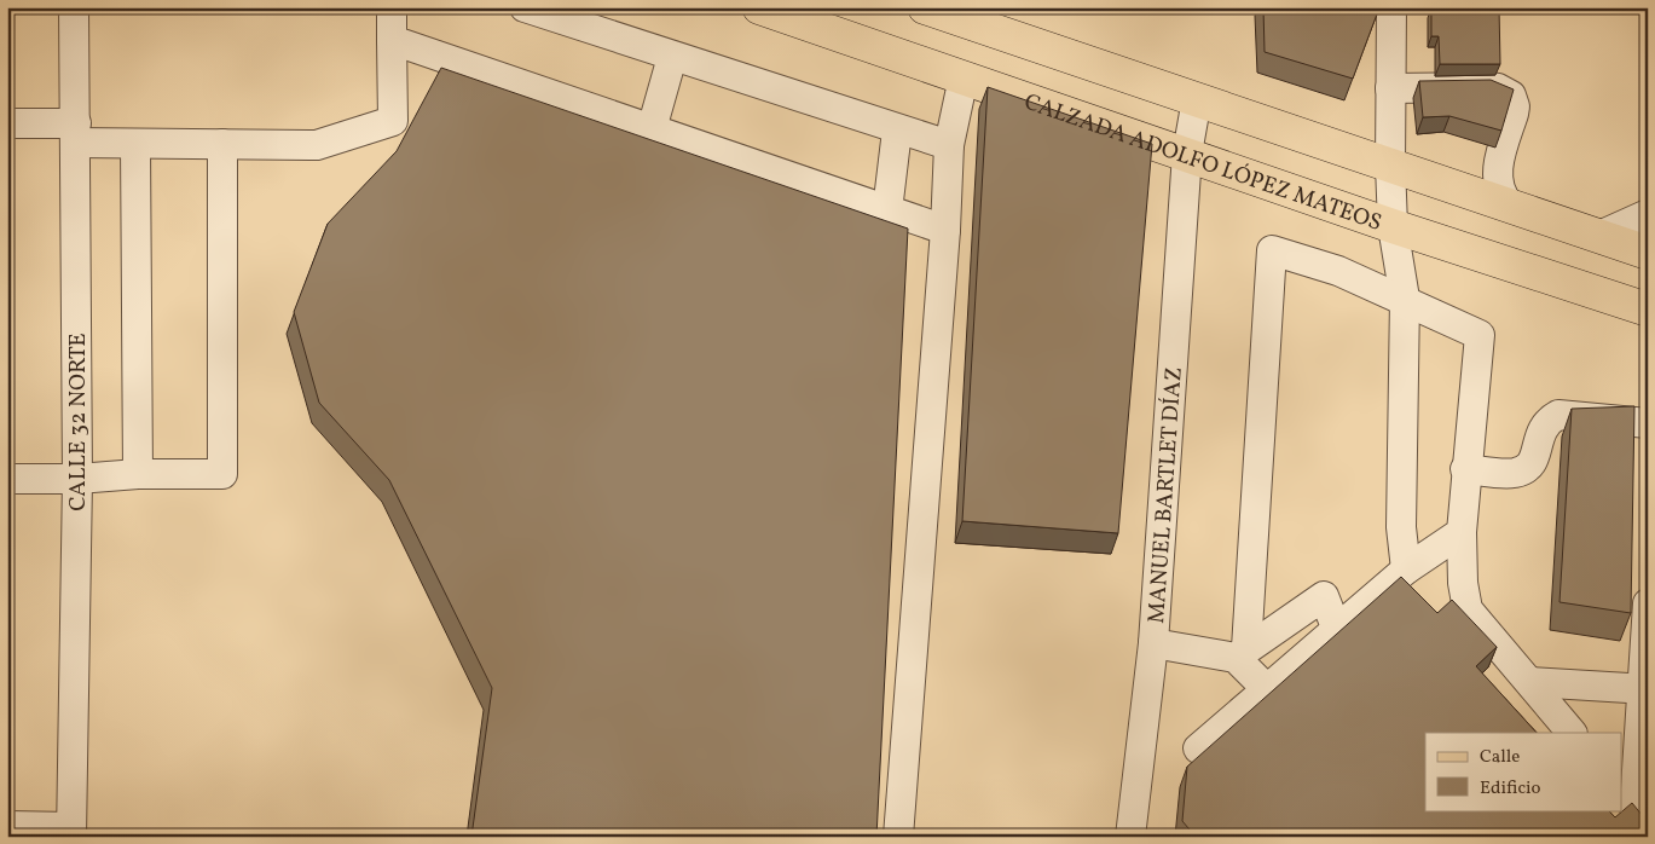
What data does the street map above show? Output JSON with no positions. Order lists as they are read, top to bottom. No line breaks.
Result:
{"streets":{"main road":["CALZADA ADOLFO LÓPEZ MATEOS"],"street":["CALLE 32 NORTE","MANUEL BARTLET DÍAZ"]},"crossings":[["CALZADA ADOLFO LÓPEZ MATEOS","MANUEL BARTLET DÍAZ"]],"legend":["Calle","Edificio"]}
